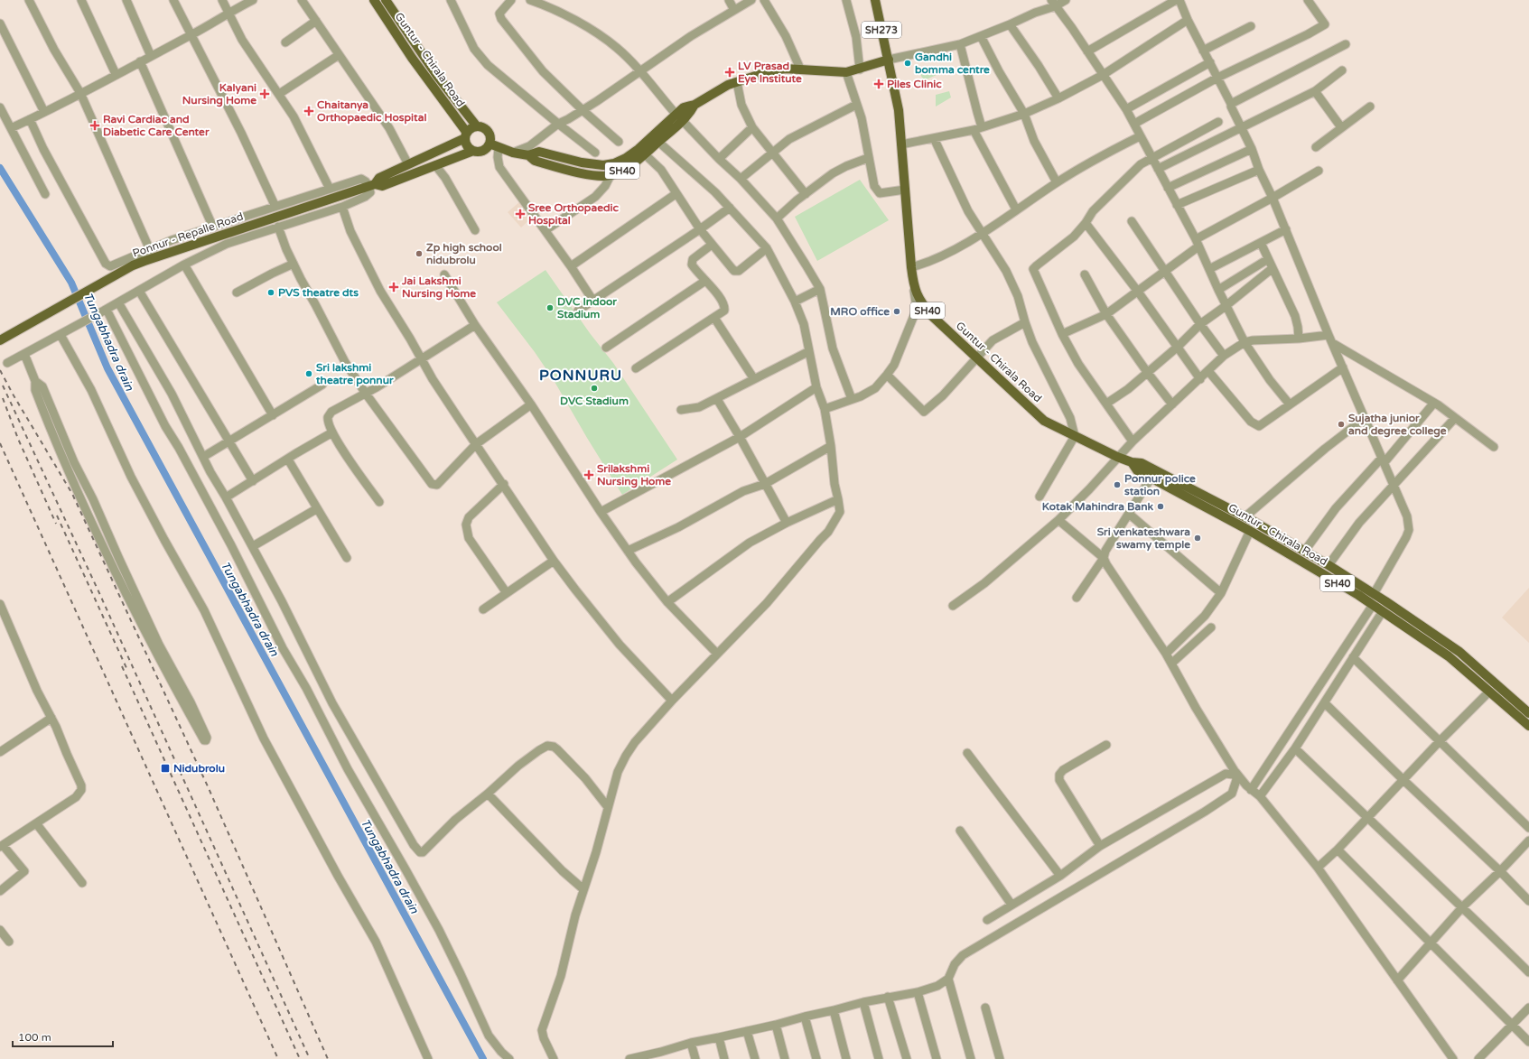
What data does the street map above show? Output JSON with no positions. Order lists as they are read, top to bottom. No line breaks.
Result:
{"streets":{"main road":["SH273","Guntur - Chirala Road","SH40","Ponnur - Repalle Road"]},"crossings":[["Guntur - Chirala Road","SH40"],["Guntur - Chirala Road","Ponnur - Repalle Road"],["SH40","Ponnur - Repalle Road"]],"districts":["PONNURU"],"water":["Tungabhadra drain"],"places":{"other":["Gandhi bomma centre","Zp high school nidubrolu","PVS theatre dts","DVC Indoor Stadium","MRO office","Sri lakshmi theatre ponnur","DVC Stadium","Sujatha junior and degree college","Ponnur police station","Kotak Mahindra Bank","Sri venkateshwara swamy temple"],"health":["LV Prasad Eye Institute","Piles Clinic","Kalyani Nursing Home","Chaitanya Orthopaedic Hospital","Ravi Cardiac and Diabetic Care Center","Sree Orthopaedic Hospital","Jai Lakshmi Nursing Home","Srilakshmi Nursing Home"],"transit":["Nidubrolu"]},"scale_bar":"100 m"}
